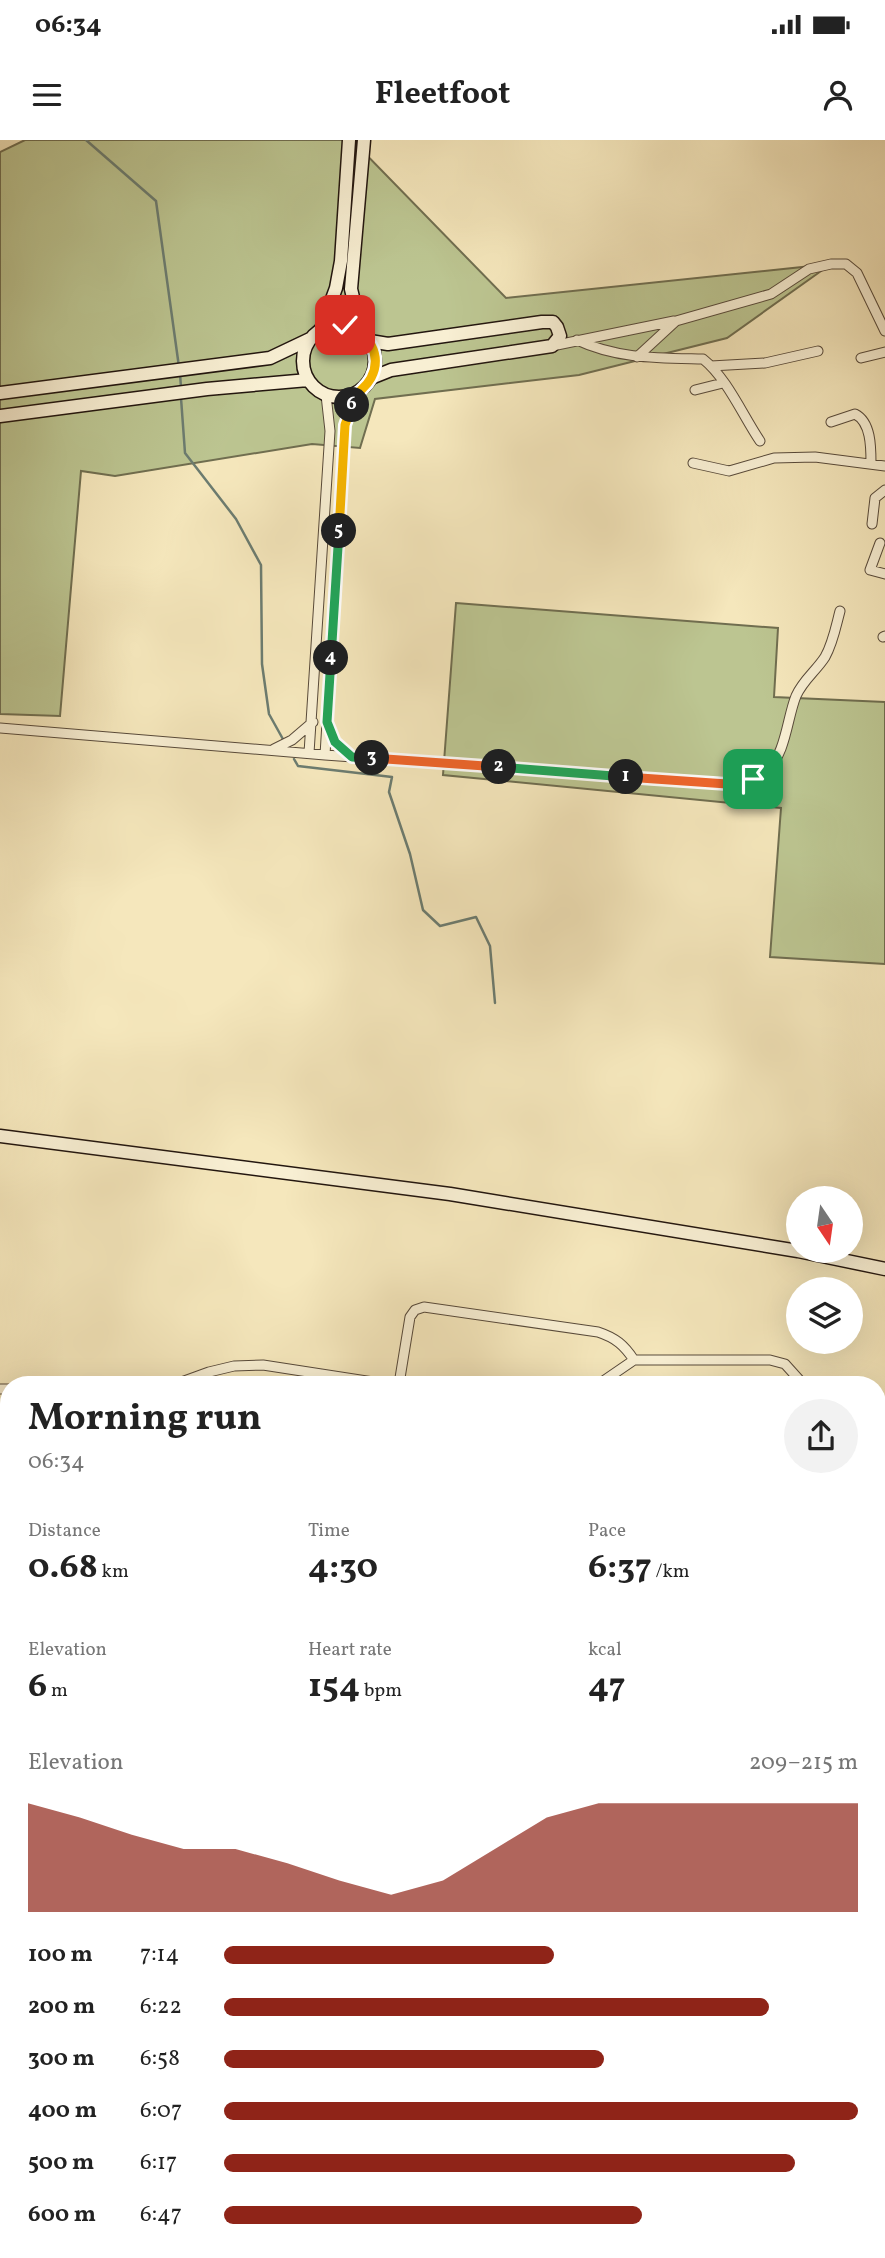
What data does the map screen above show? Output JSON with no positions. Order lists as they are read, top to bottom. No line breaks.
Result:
{"north":"bottom","page":{"status":"06:34","header":"Fleetfoot","pins":["6","5","4","3","2","1"],"heading":["Morning run","06:34"],"stats":[["Distance","0.68 km"],["Time","4:30"],["Pace","6:37 /km"],["Elevation","6 m"],["Heart rate","154 bpm"],["kcal","47"]],"chart":["Elevation","209–215 m"],"list":[{"name":"100 m","note":"7:14"},{"name":"200 m","note":"6:22"},{"name":"300 m","note":"6:58"},{"name":"400 m","note":"6:07"},{"name":"500 m","note":"6:17"},{"name":"600 m","note":"6:47"}]}}
